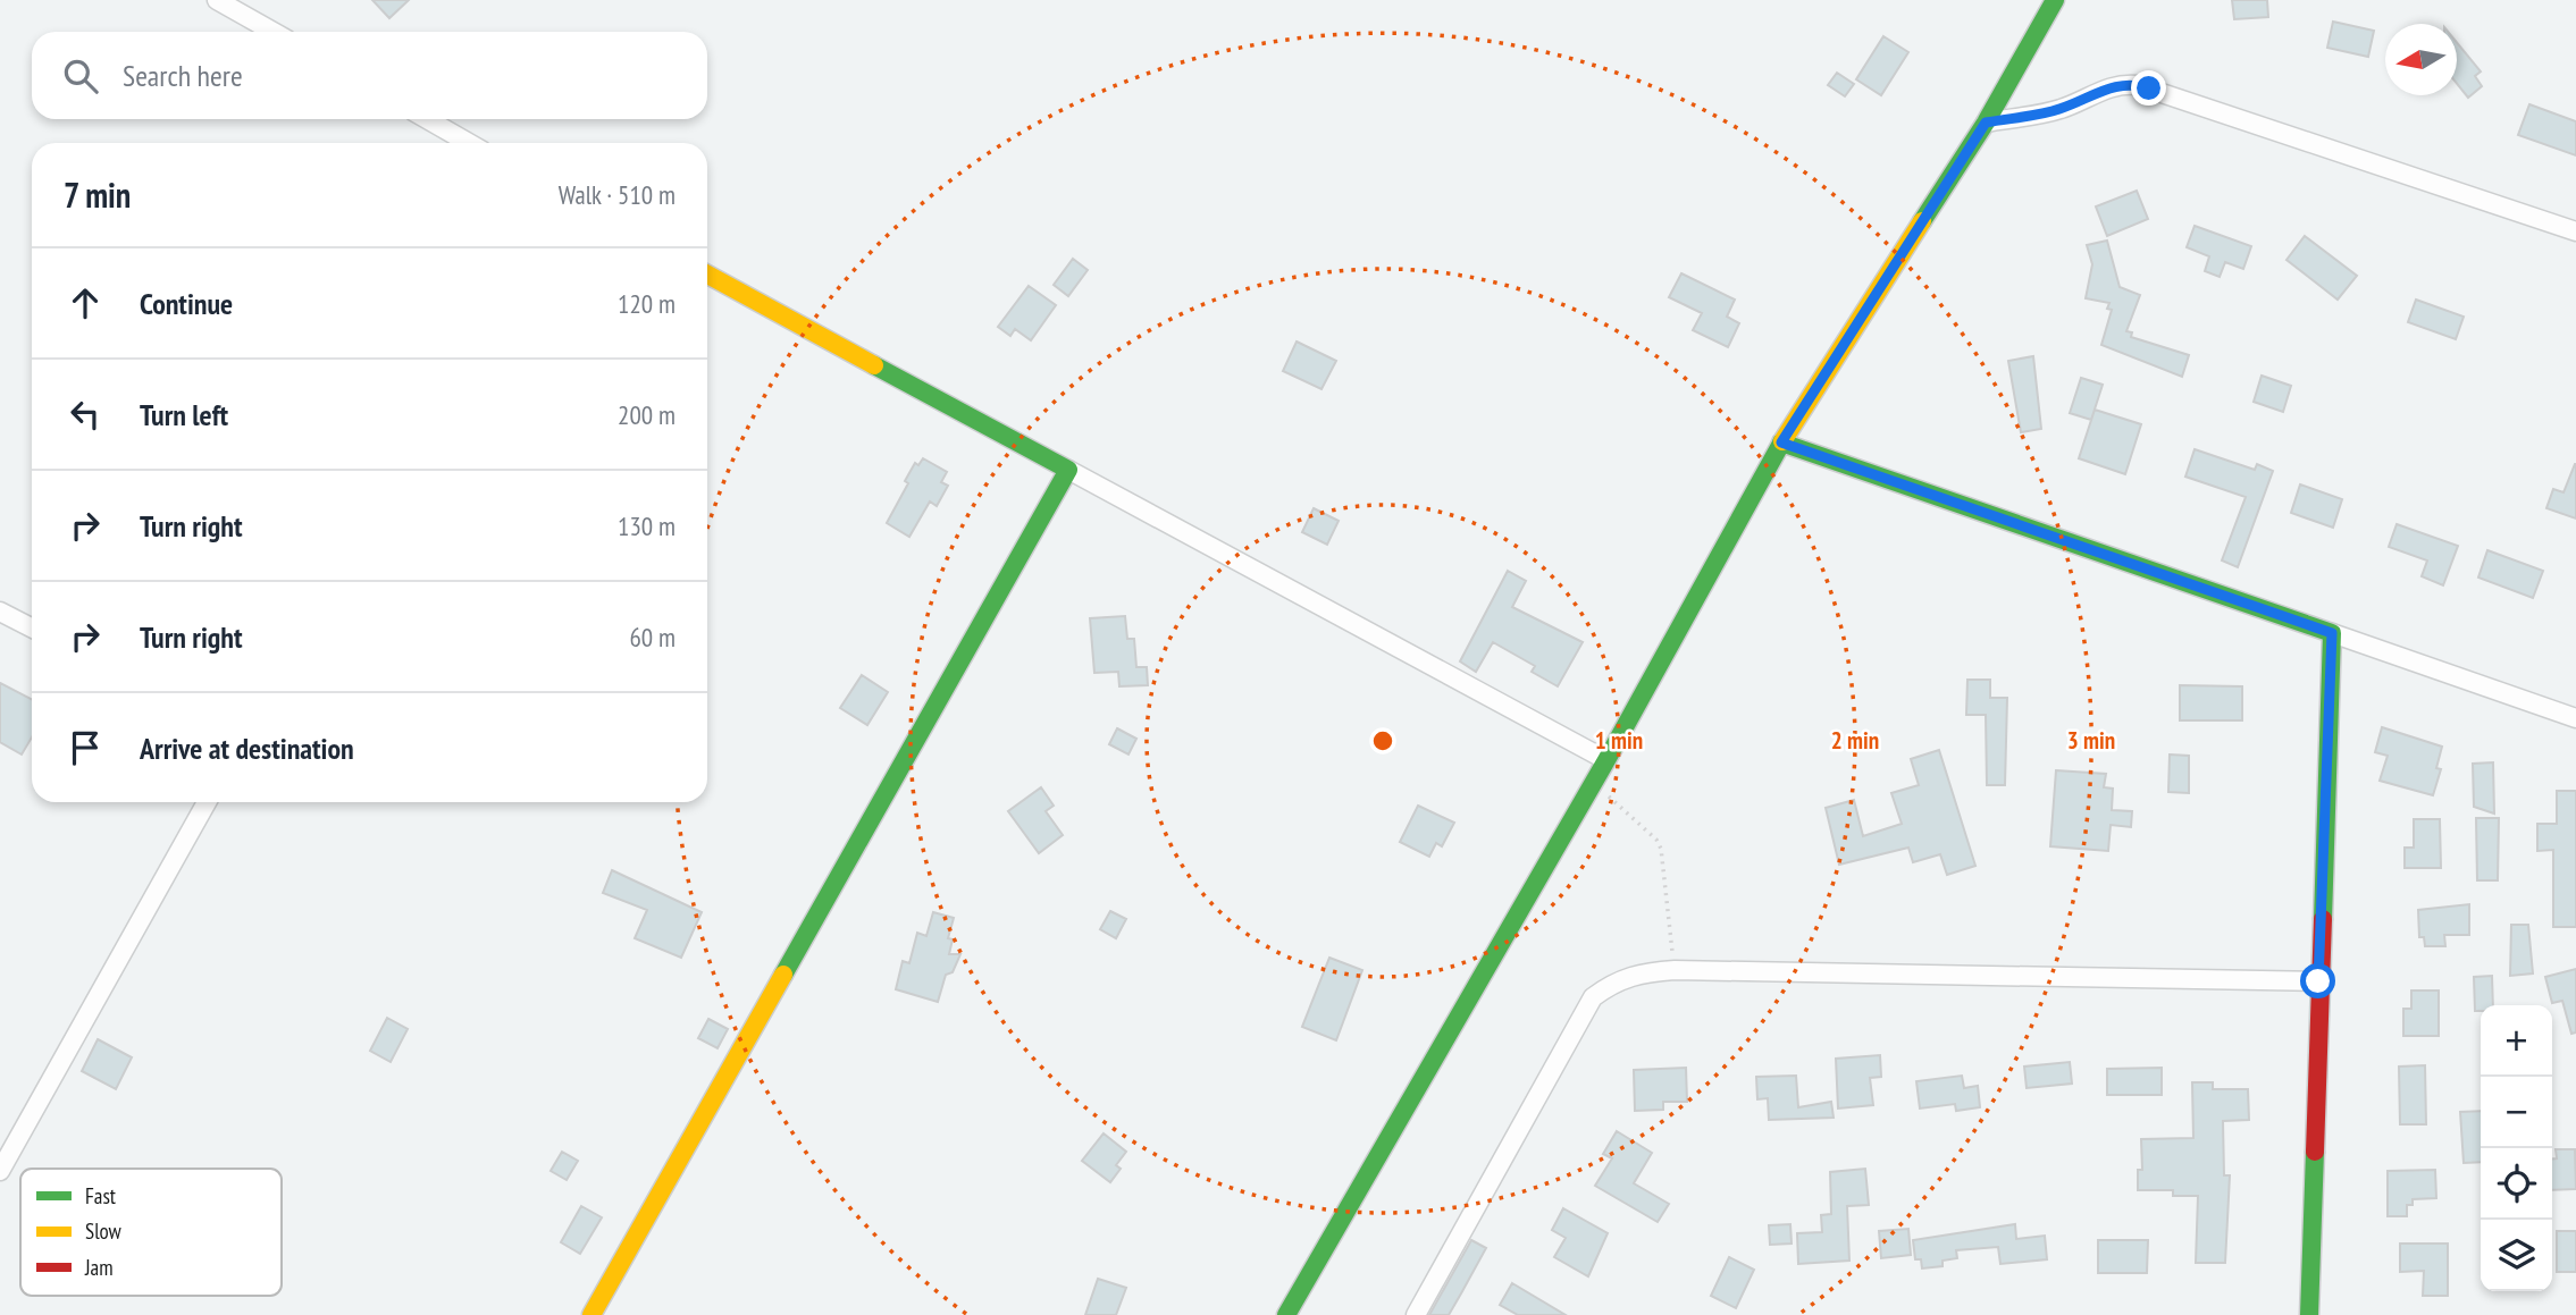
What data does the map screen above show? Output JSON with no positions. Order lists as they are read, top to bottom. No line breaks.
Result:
{"legend":["Fast","Slow","Jam"],"north":"left","page":{"search":"Search here","heading":["7 min","Walk · 510 m"],"list":[["Continue","120 m"],["Turn left","200 m"],["Turn right","130 m"],["Turn right","60 m"],"Arrive at destination"],"map_buttons":["+","−"]},"rings":["1 min","2 min","3 min"]}
